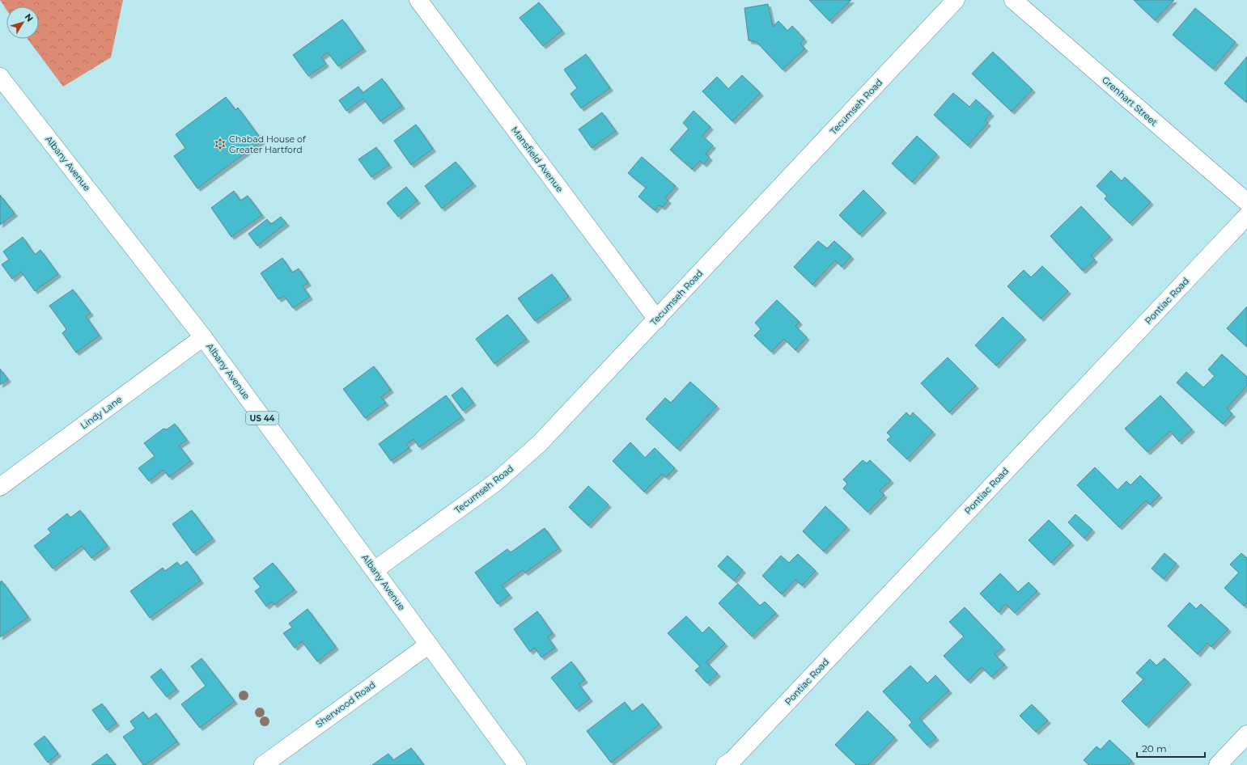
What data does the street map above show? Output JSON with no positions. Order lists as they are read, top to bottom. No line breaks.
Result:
{"streets":{"main road":["Grenhart Street","Tecumseh Road","Mansfield Avenue","Albany Avenue","Pontiac Road","Lindy Lane","US 44","Sherwood Road"]},"crossings":[["Tecumseh Road","Mansfield Avenue"],["Tecumseh Road","Albany Avenue"],["Albany Avenue","Lindy Lane"],["Albany Avenue","Sherwood Road"]],"places":{"synagogue":["Chabad House of Greater Hartford"]},"scale_bar":"20 m","north":"top right"}
